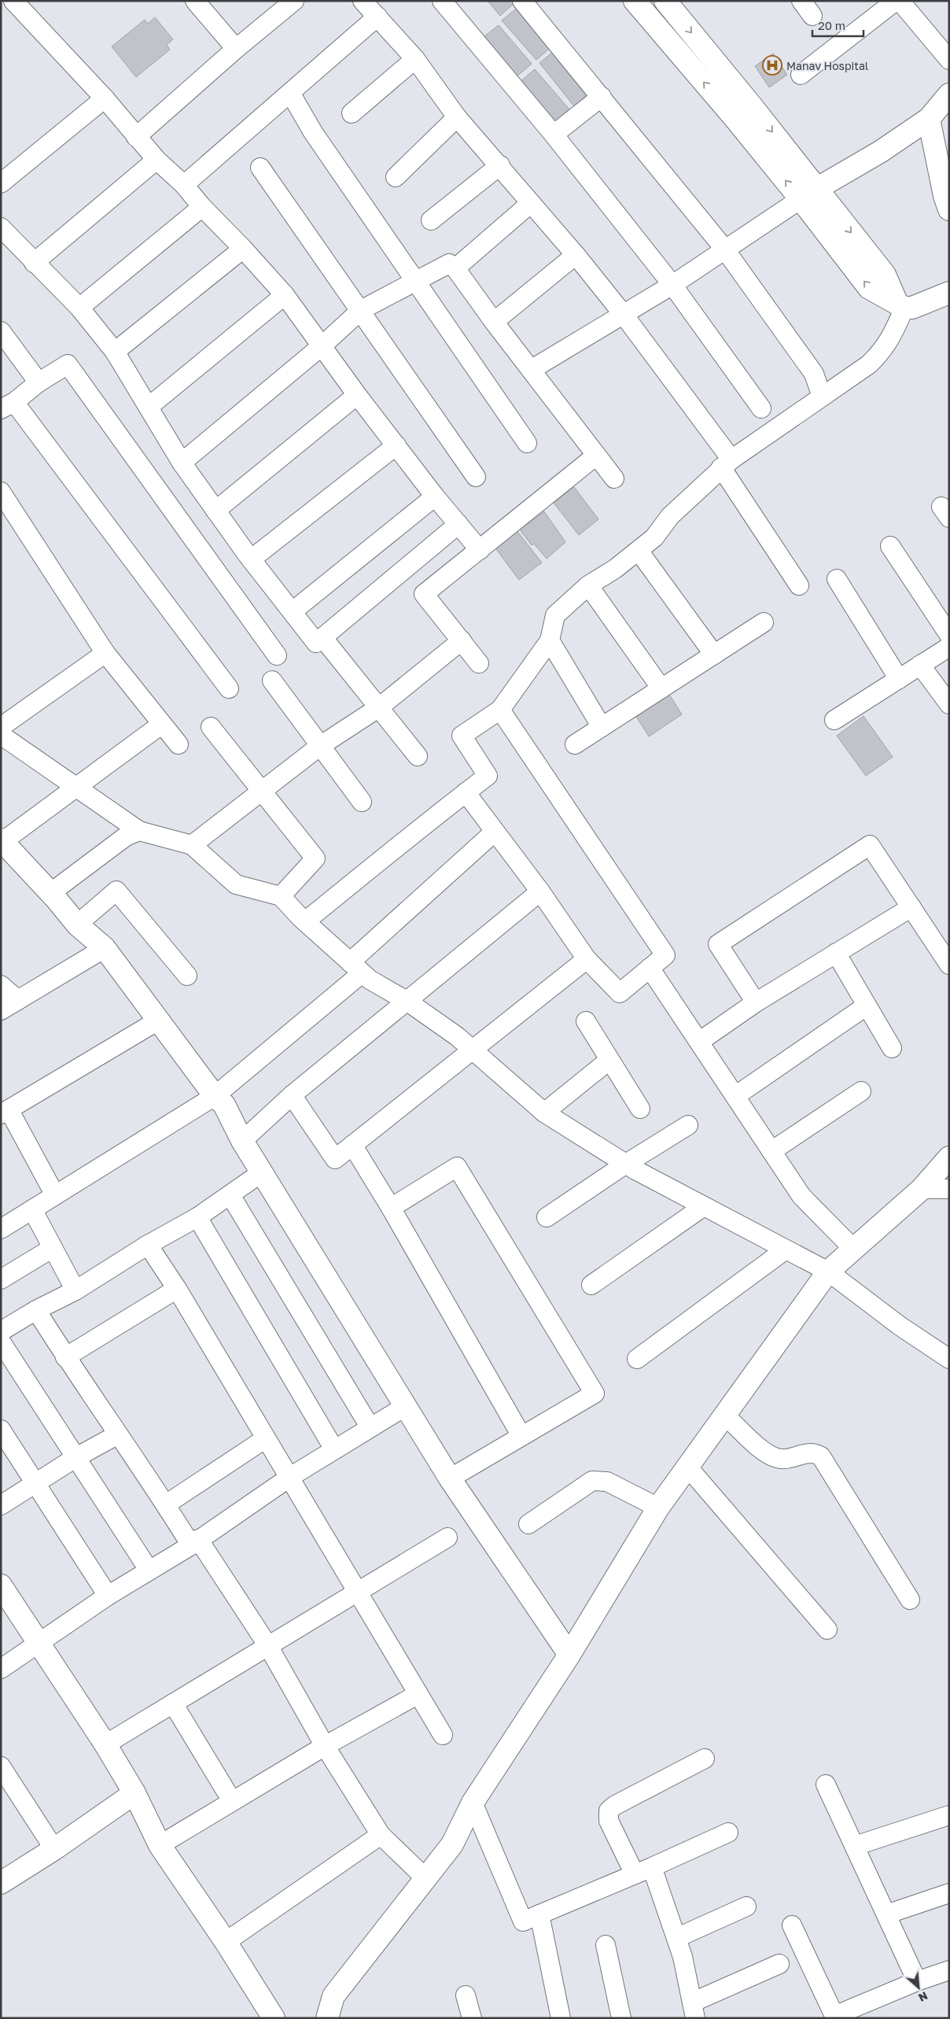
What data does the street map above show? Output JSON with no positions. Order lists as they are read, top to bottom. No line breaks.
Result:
{"places":{"hospital":["Manav Hospital"]},"scale_bar":"20 m","north":"bottom right"}
